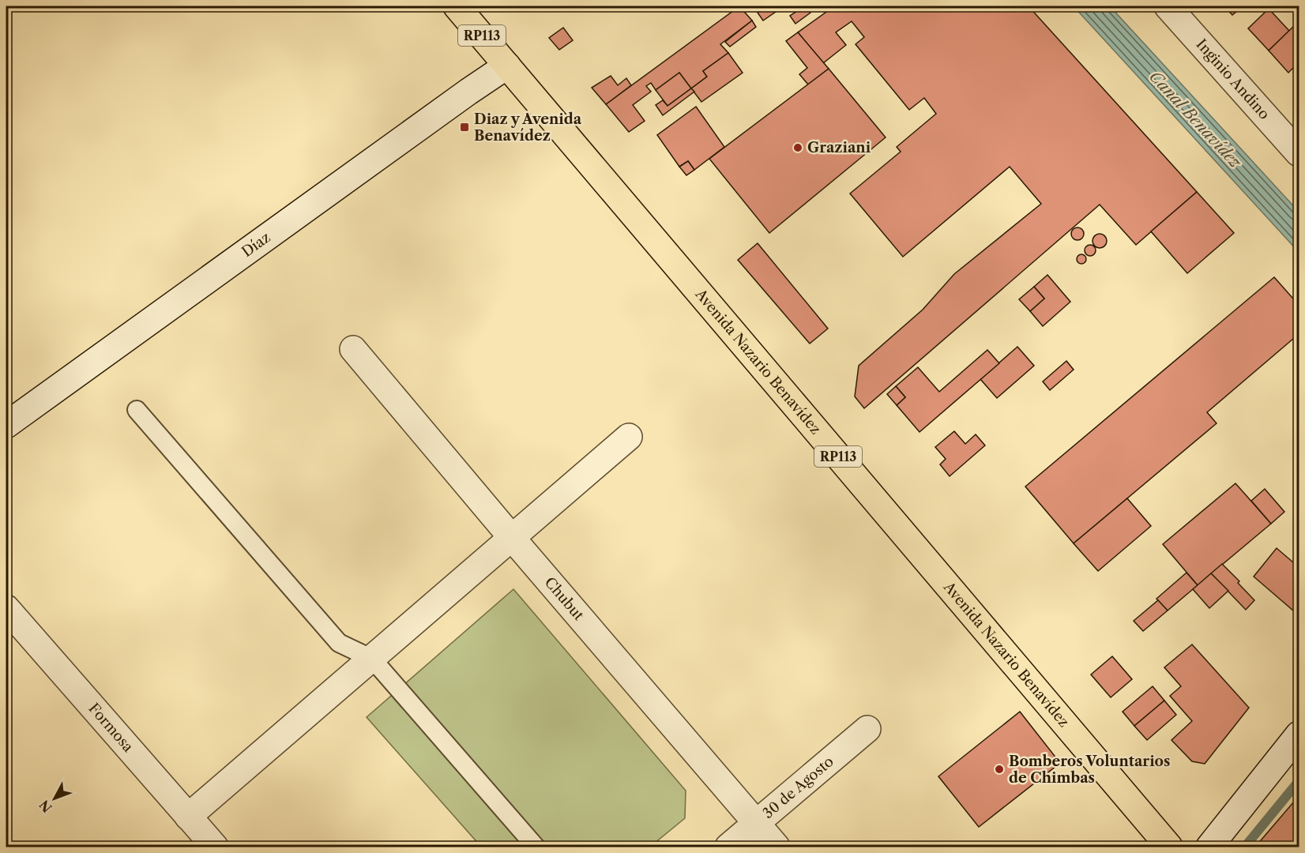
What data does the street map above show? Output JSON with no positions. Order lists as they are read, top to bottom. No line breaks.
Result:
{"streets":{"main road":["RP113","Avenida Nazario Benavídez"],"street":["Inginio Andino","Díaz","Chubut","Formosa","30 de Agosto"]},"crossings":[["Díaz","Avenida Nazario Benavídez"],["Chubut","30 de Agosto"]],"water":["Canal Benavídez"],"places":{"transit":["Diaz y Avenida Benavídez"],"other":["Graziani","Bomberos Voluntarios de Chimbas"]},"north":"bottom left"}
